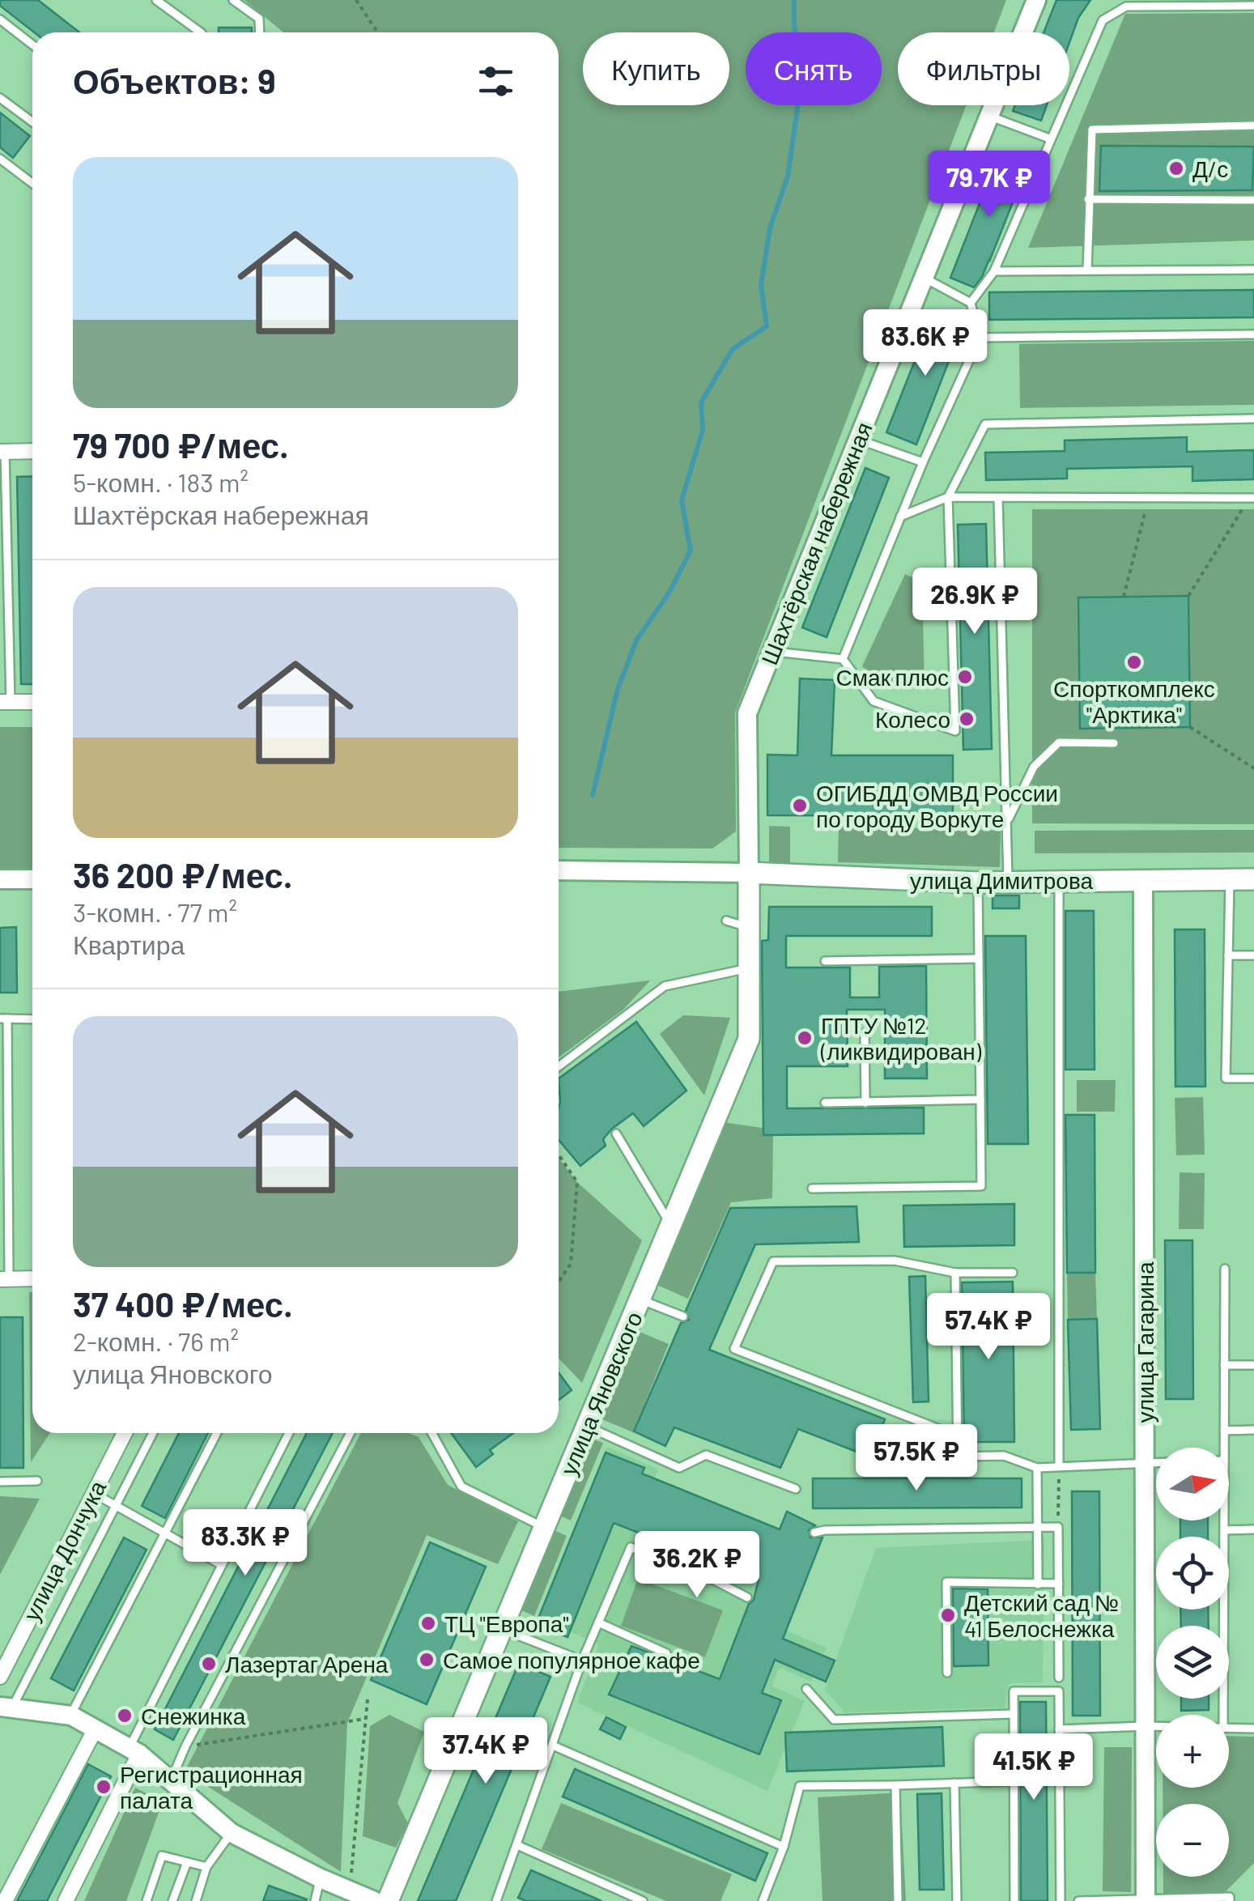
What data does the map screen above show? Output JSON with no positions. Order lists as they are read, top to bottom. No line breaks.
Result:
{"streets":{"main road":["улица Димитрова","улица Яновского"],"street":["Шахтёрская набережная","улица Гагарина","улица Дончука"]},"crossings":[["Шахтёрская набережная","улица Димитрова"],["Шахтёрская набережная","улица Яновского"],["улица Димитрова","улица Гагарина"],["улица Димитрова","улица Яновского"]],"places":["Д/с","Спорткомплекс \"Арктика\"","Смак плюс","Колесо","ОГИБДД ОМВД России по городу Воркуте","ГПТУ №12 (ликвидирован)","Детский сад № 41 Белоснежка","ТЦ \"Европа\"","Самое популярное кафе","Лазертаг Арена","Снежинка","Регистрационная палата"],"north":"right","page":{"chip":["Купить","Снять","Фильтры"],"heading":"Объектов: 9","list":[{"name":"79 700 ₽/мес.","note":"5-комн. · 183 m² · Шахтёрская набережная"},{"name":"36 200 ₽/мес.","note":"3-комн. · 77 m² · Квартира"},{"name":"37 400 ₽/мес.","note":"2-комн. · 76 m² · улица Яновского"}],"price":["79.7K ₽","83.6K ₽","26.9K ₽","57.4K ₽","57.5K ₽","83.3K ₽","36.2K ₽","37.4K ₽","41.5K ₽"],"map_buttons":["+","−"]}}
